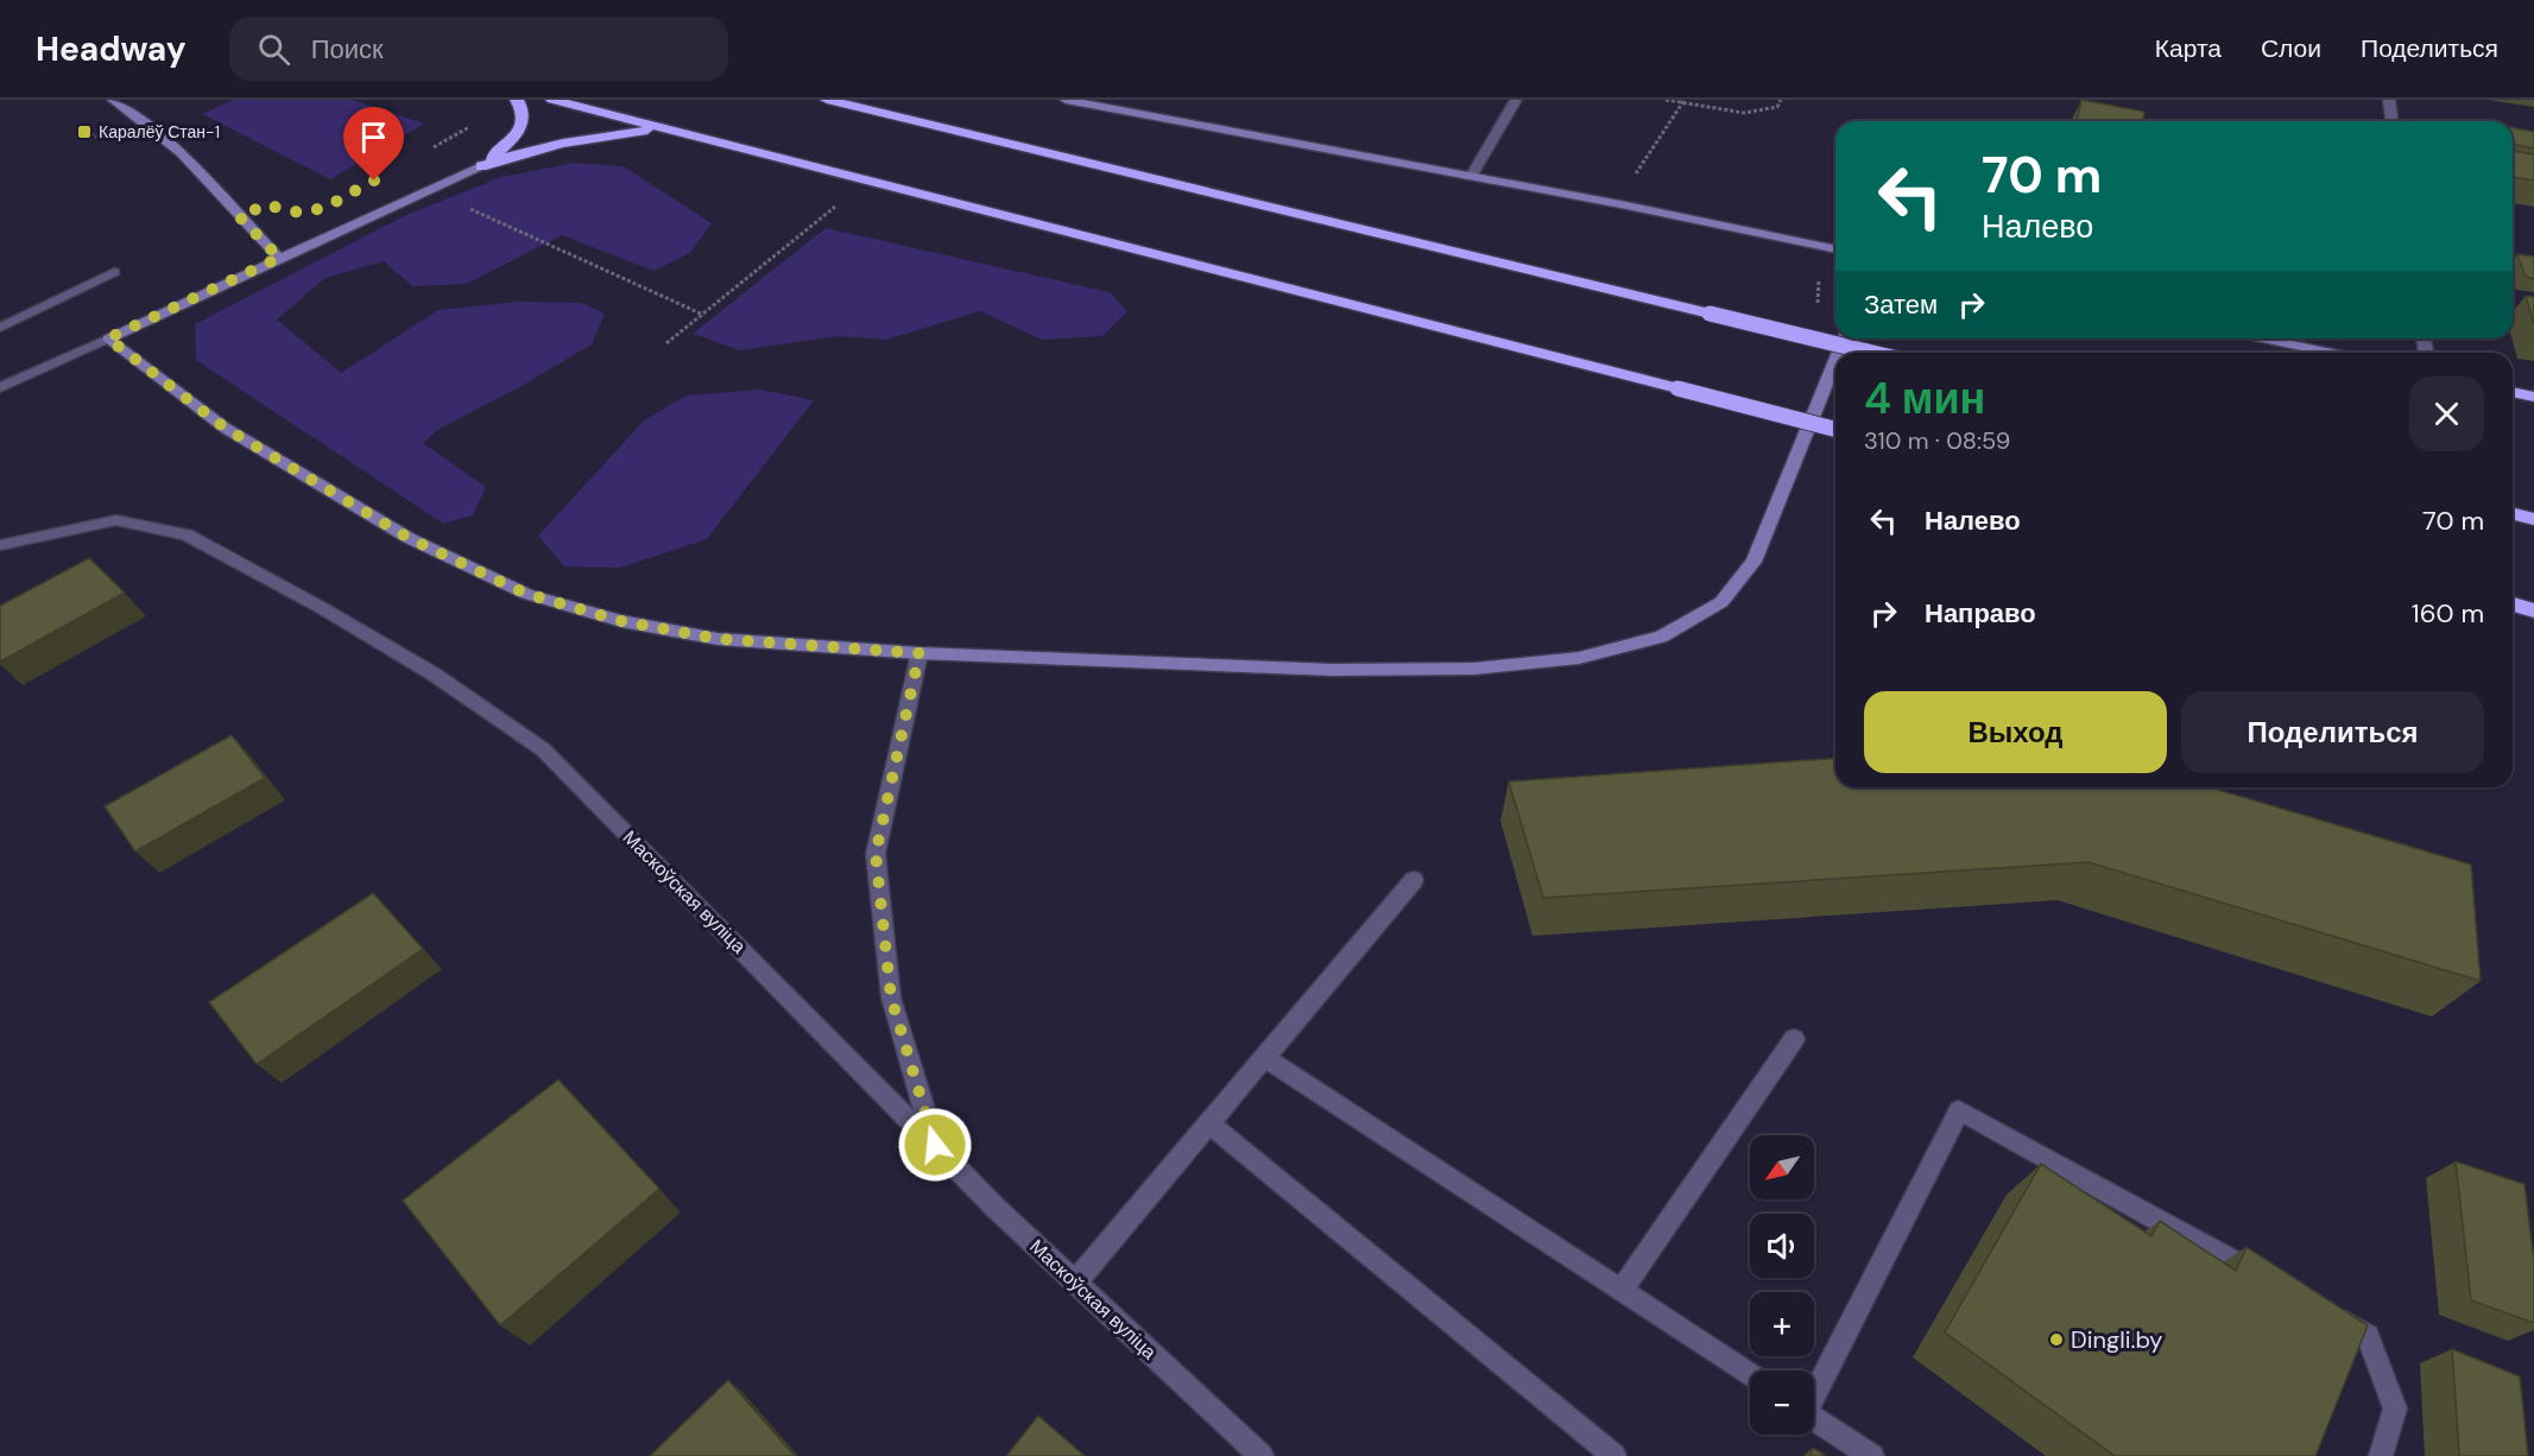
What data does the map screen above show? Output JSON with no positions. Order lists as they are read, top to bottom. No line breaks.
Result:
{"streets":{"street":["Маскоўская вуліца"]},"places":{"transit":["Каралёў Стан-1"],"other":["Dingli.by"]},"north":"bottom left","page":{"header":"Headway","search":"Поиск","nav":["Карта","Слои","Поделиться"],"turn":["70 m","Налево"],"then":"Затем","heading":["4 мин","310 m · 08:59"],"list":[{"name":"Налево","value":"70 m"},{"name":"Направо","value":"160 m"}],"buttons":["Выход","Поделиться"],"map_buttons":["+","−"]}}
